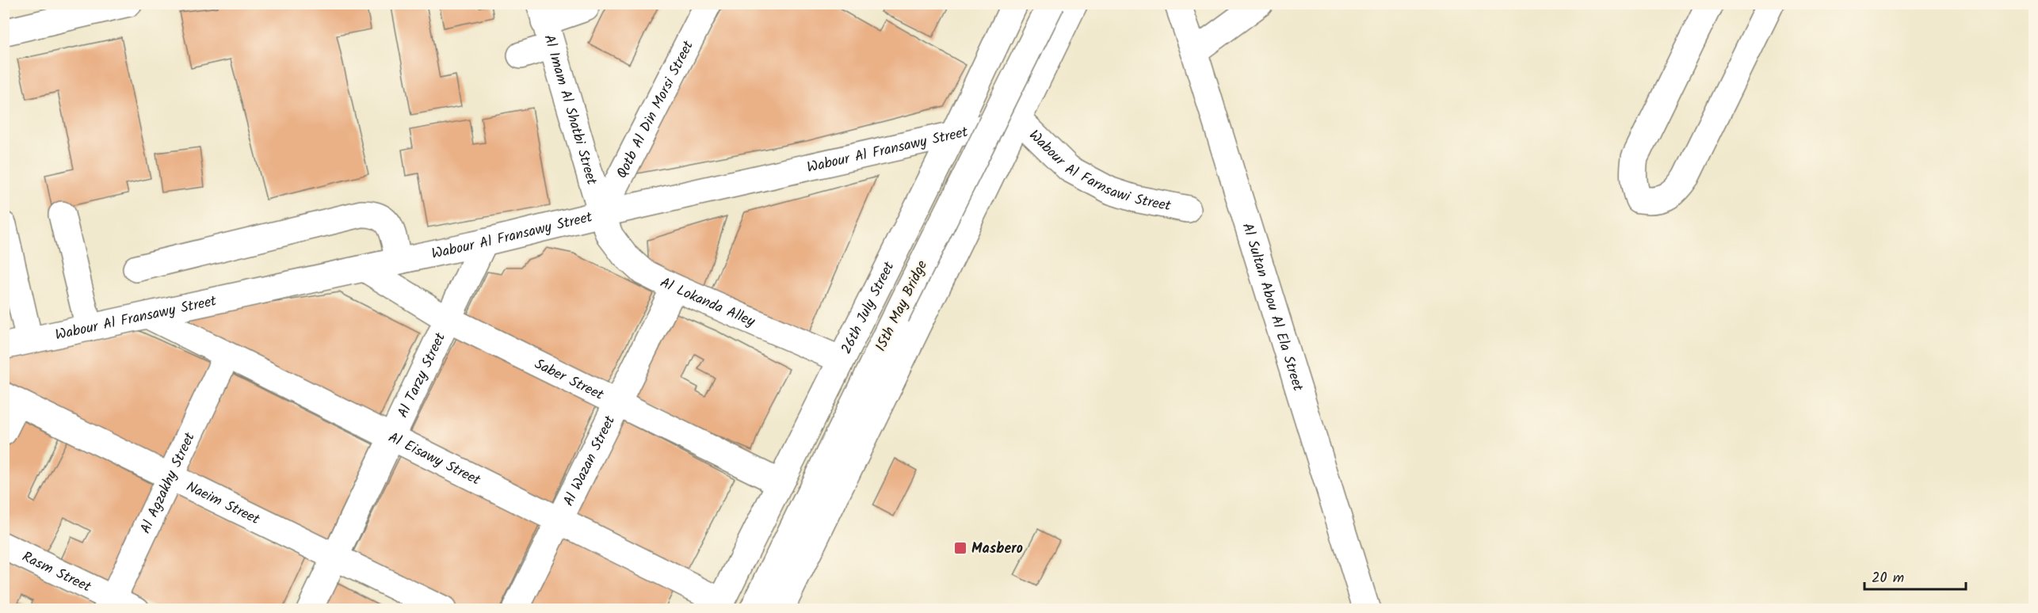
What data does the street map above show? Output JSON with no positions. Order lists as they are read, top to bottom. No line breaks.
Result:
{"streets":{"main road":["Al Imam Al Shatbi Street","Qotb Al Din Morsi Street","Wabour Al Fransawy Street","Wabour Al Farnsawi Street","Al Lokanda Alley","15th May Bridge","Al Sultan Abou Al Ela Street","26th July Street","Al Tarzy Street","Saber Street","Al Eisawy Street","Al Wazan Street","Al Agzakhy Street","Naeim Street","Rasm Street"]},"crossings":[["Al Imam Al Shatbi Street","Qotb Al Din Morsi Street"],["Al Imam Al Shatbi Street","Wabour Al Fransawy Street"],["Al Imam Al Shatbi Street","Al Lokanda Alley"],["Qotb Al Din Morsi Street","Wabour Al Fransawy Street"],["Qotb Al Din Morsi Street","Al Lokanda Alley"],["Wabour Al Fransawy Street","Wabour Al Farnsawi Street"],["Wabour Al Fransawy Street","Al Lokanda Alley"],["Wabour Al Fransawy Street","26th July Street"],["Wabour Al Fransawy Street","Al Tarzy Street"],["Wabour Al Fransawy Street","Saber Street"],["Wabour Al Fransawy Street","Al Eisawy Street"],["Al Lokanda Alley","26th July Street"],["Al Lokanda Alley","Al Wazan Street"],["26th July Street","Saber Street"],["26th July Street","Al Eisawy Street"],["Al Tarzy Street","Saber Street"],["Al Tarzy Street","Al Eisawy Street"],["Al Tarzy Street","Naeim Street"],["Saber Street","Al Wazan Street"],["Al Eisawy Street","Al Wazan Street"],["Al Eisawy Street","Al Agzakhy Street"],["Al Agzakhy Street","Naeim Street"],["Al Agzakhy Street","Rasm Street"]],"places":{"transit":["Masbero"]},"scale_bar":"20 m"}
